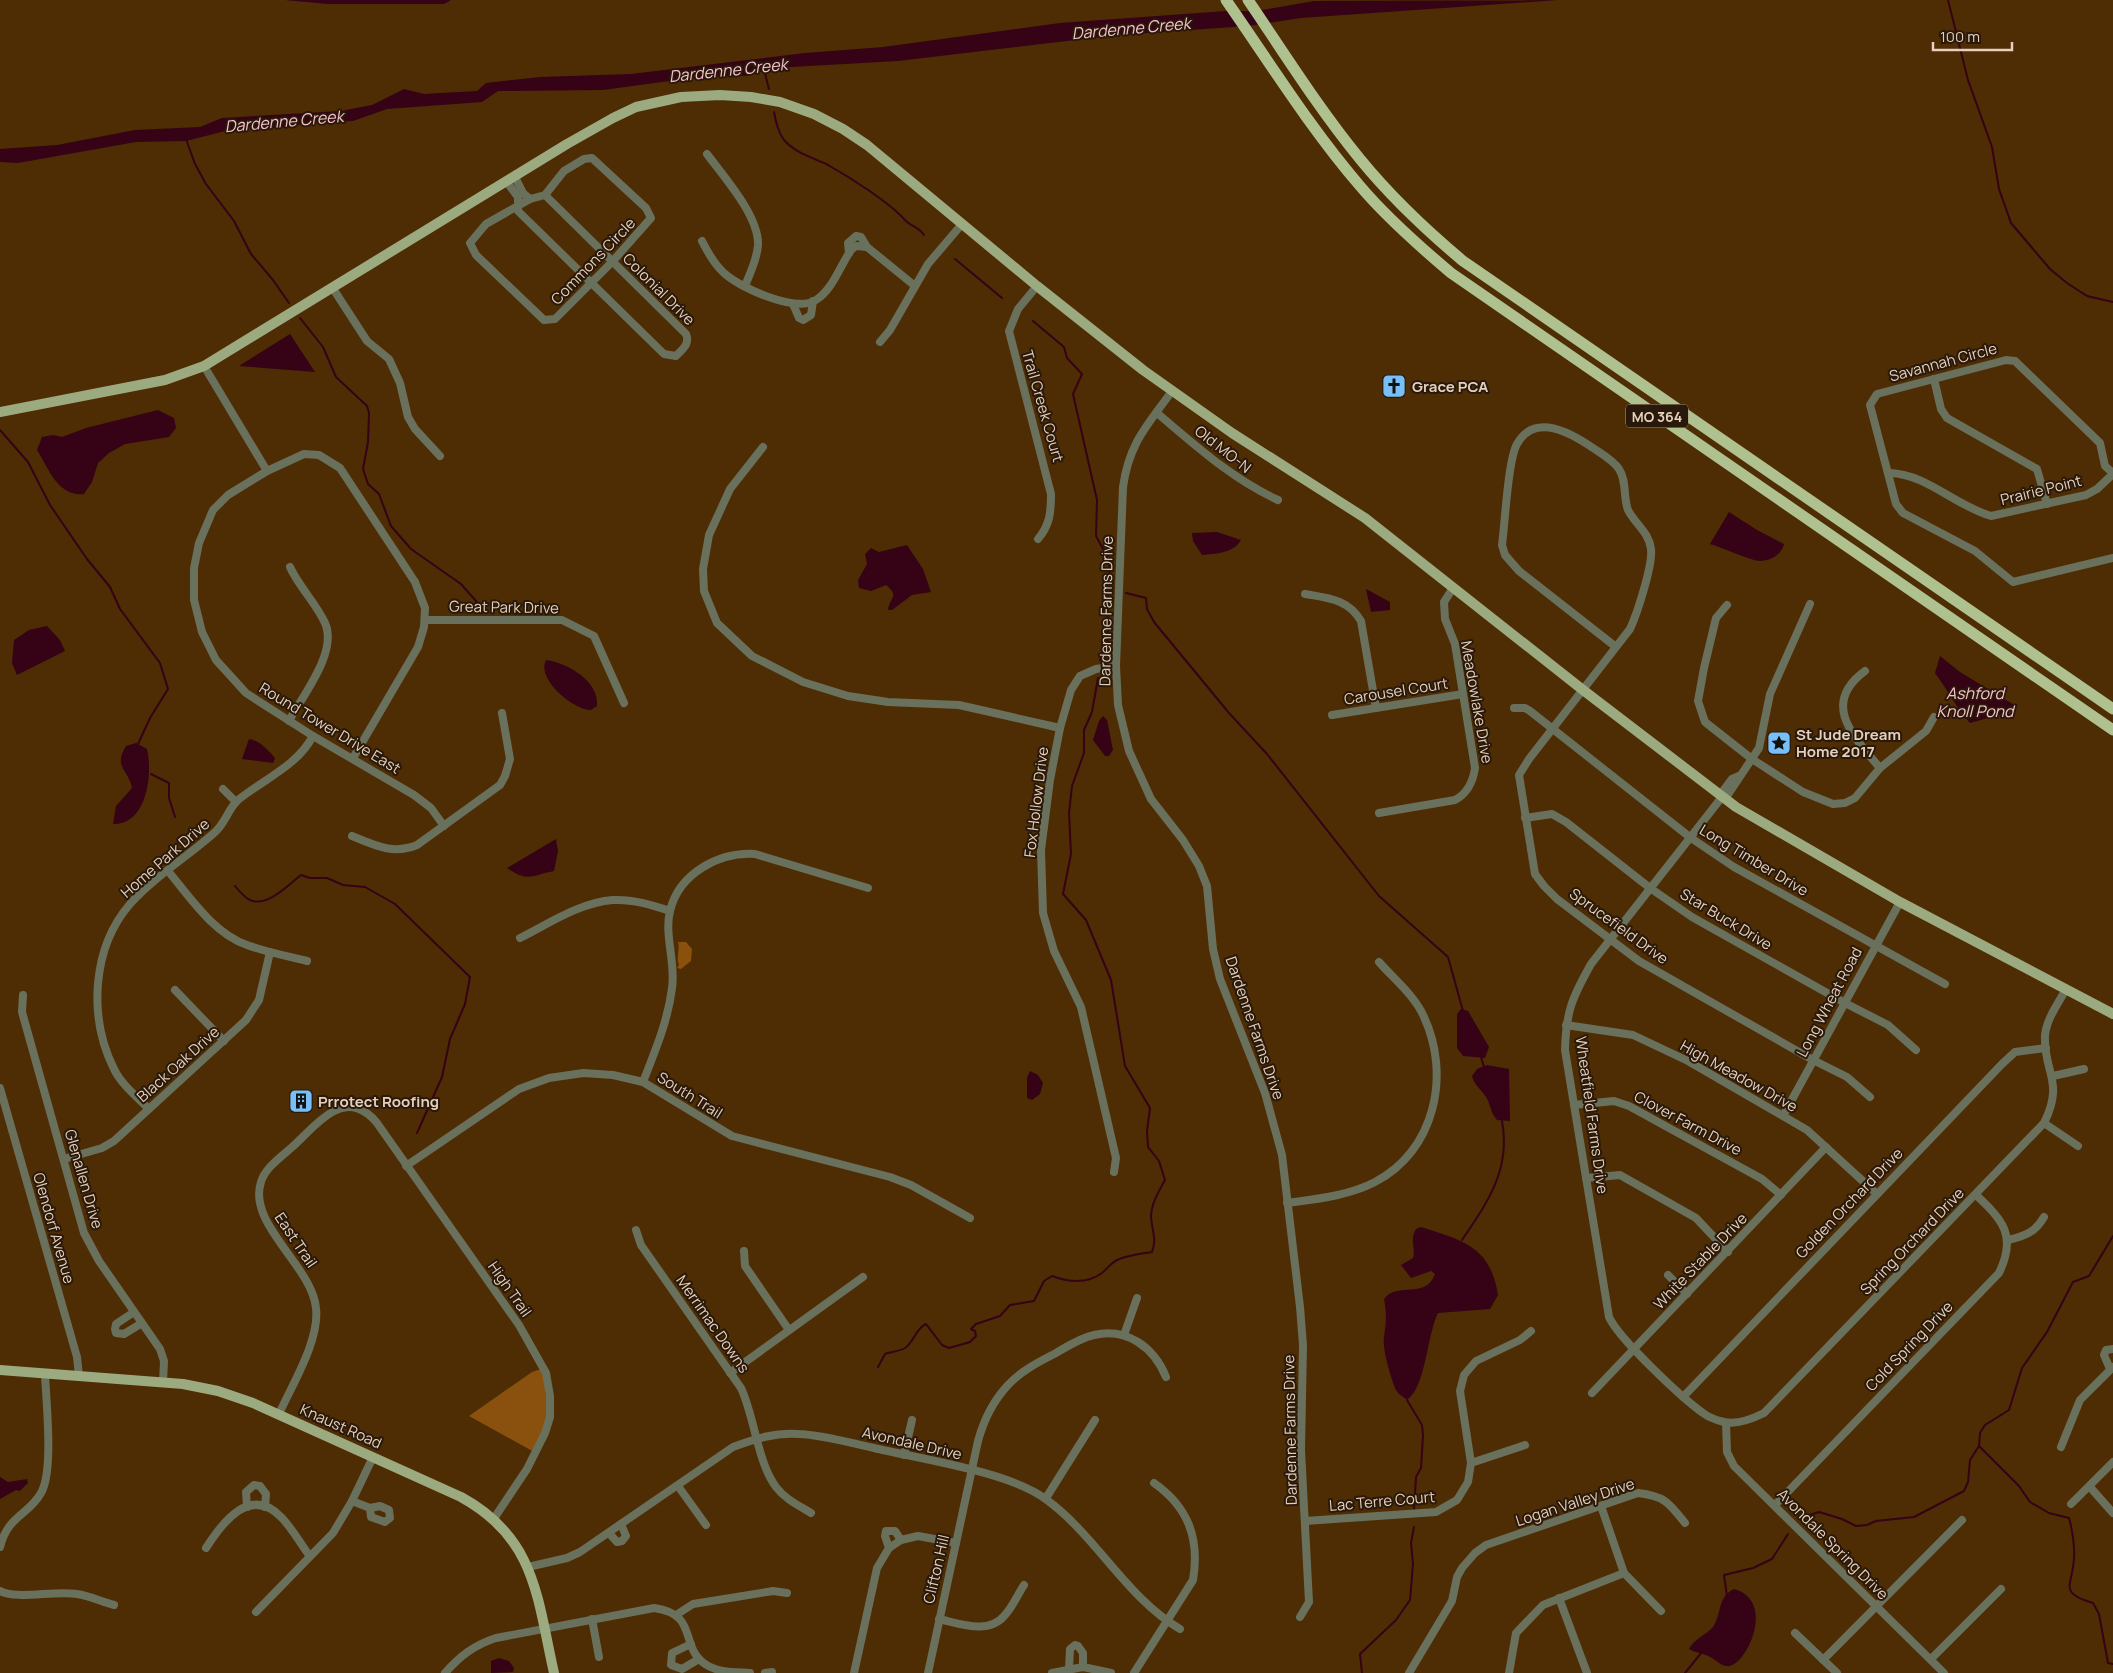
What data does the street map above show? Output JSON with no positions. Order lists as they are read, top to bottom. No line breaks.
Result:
{"streets":{"highway":["MO 364"],"main road":["Knaust Road"],"street":["Commons Circle","Colonial Drive","Savannah Circle","Trail Creek Court","Old MO-N","Prairie Point","Great Park Drive","Dardenne Farms Drive","Carousel Court","Meadowlake Drive","Round Tower Drive East","Fox Hollow Drive","Home Park Drive","Long Timber Drive","Star Buck Drive","Sprucefield Drive","Long Wheat Road","Black Oak Drive","High Meadow Drive","South Trail","Wheatfield Farms Drive","Clover Farm Drive","Glenallen Drive","Golden Orchard Drive","Olendorf Avenue","East Trail","Spring Orchard Drive","White Stable Drive","High Trail","Merrimac Downs","Cold Spring Drive","Avondale Drive","Lac Terre Court","Logan Valley Drive","Avondale Spring Drive","Clifton Hill"]},"crossings":[["Commons Circle","Colonial Drive"],["Savannah Circle","Prairie Point"],["Old MO-N","Dardenne Farms Drive"],["Great Park Drive","Round Tower Drive East"],["Dardenne Farms Drive","Fox Hollow Drive"],["Dardenne Farms Drive","Lac Terre Court"],["Carousel Court","Meadowlake Drive"],["Round Tower Drive East","Home Park Drive"],["Home Park Drive","Black Oak Drive"],["Long Timber Drive","Sprucefield Drive"],["Long Timber Drive","Long Wheat Road"],["Long Timber Drive","Wheatfield Farms Drive"],["Star Buck Drive","Sprucefield Drive"],["Star Buck Drive","Long Wheat Road"],["Star Buck Drive","Wheatfield Farms Drive"],["Sprucefield Drive","Long Wheat Road"],["Sprucefield Drive","Wheatfield Farms Drive"],["Long Wheat Road","High Meadow Drive"],["Black Oak Drive","Glenallen Drive"],["High Meadow Drive","Wheatfield Farms Drive"],["High Meadow Drive","Golden Orchard Drive"],["High Meadow Drive","White Stable Drive"],["South Trail","High Trail"],["Wheatfield Farms Drive","Clover Farm Drive"],["Wheatfield Farms Drive","Golden Orchard Drive"],["Wheatfield Farms Drive","White Stable Drive"],["Clover Farm Drive","White Stable Drive"],["Glenallen Drive","Knaust Road"],["Golden Orchard Drive","Spring Orchard Drive"],["Olendorf Avenue","Knaust Road"],["East Trail","High Trail"],["East Trail","Knaust Road"],["Spring Orchard Drive","Avondale Spring Drive"],["High Trail","Knaust Road"],["Merrimac Downs","Avondale Drive"],["Cold Spring Drive","Avondale Spring Drive"],["Knaust Road","Avondale Drive"],["Avondale Drive","Clifton Hill"]],"water":["Dardenne Creek","Ashford Knoll Pond"],"places":{"church":["Grace PCA"],"place":["St Jude Dream Home 2017"],"building":["Prrotect Roofing"]},"scale_bar":"100 m"}
